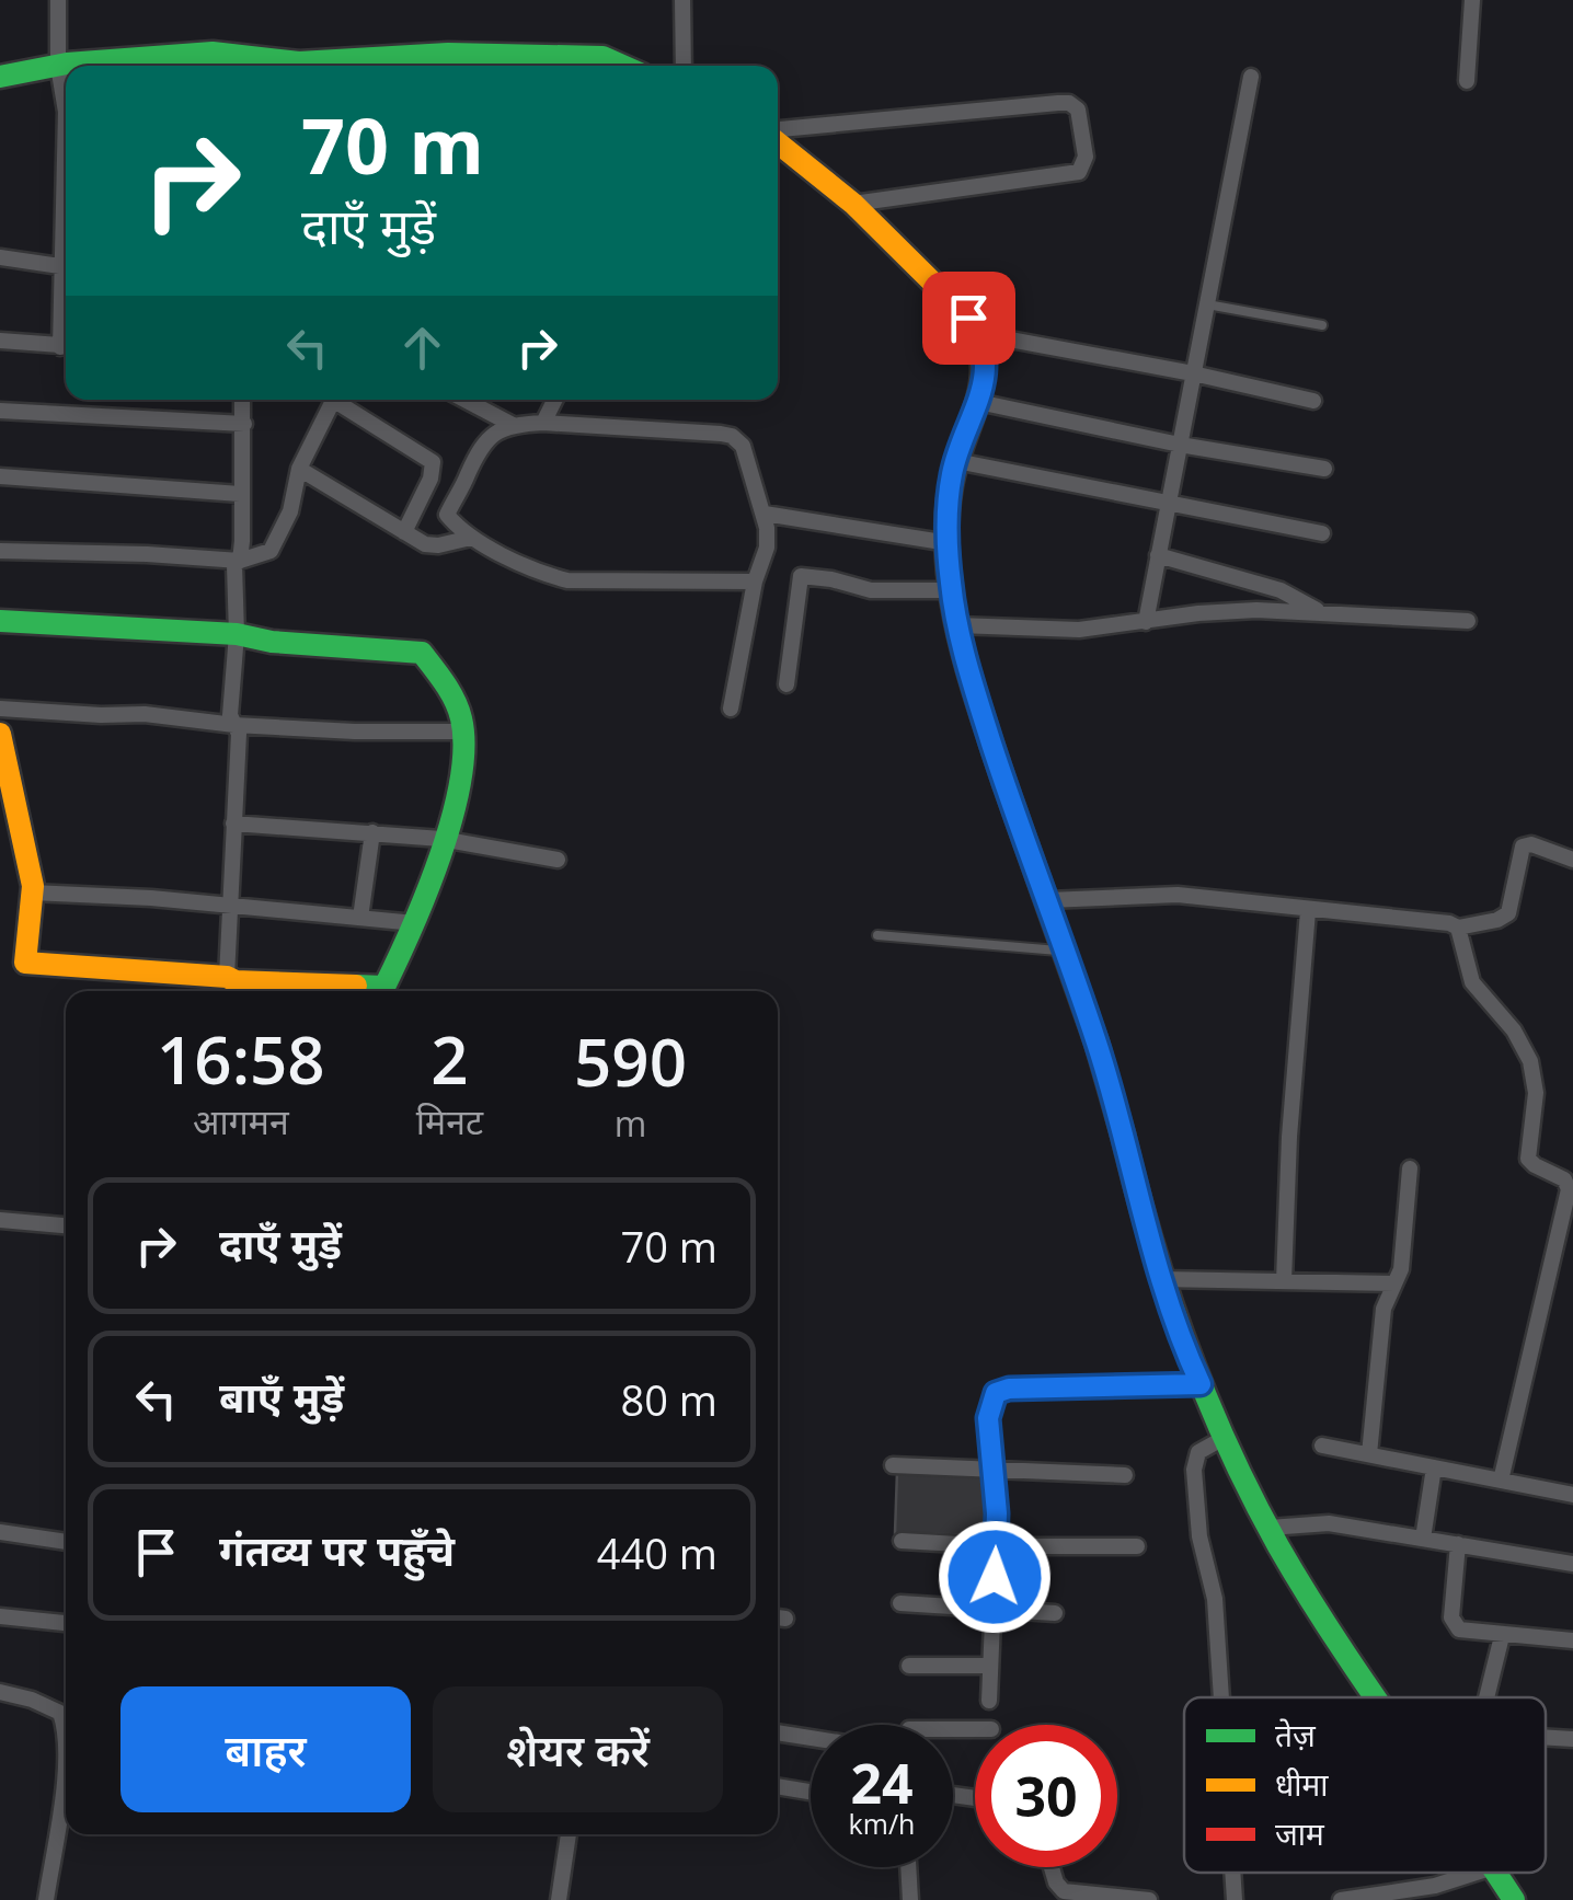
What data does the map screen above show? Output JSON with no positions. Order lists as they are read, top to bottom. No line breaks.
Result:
{"legend":["तेज़","धीमा","जाम"],"page":{"turn":["70 m","दाएँ मुड़ें"],"eta":["16:58","आगमन","2","मिनट","590","m"],"list":[{"name":"दाएँ मुड़ें","value":"70 m"},{"name":"बाएँ मुड़ें","value":"80 m"},{"name":"गंतव्य पर पहुँचे","value":"440 m"}],"buttons":["बाहर","शेयर करें"],"speed":"24 km/h","limit":"30"}}
